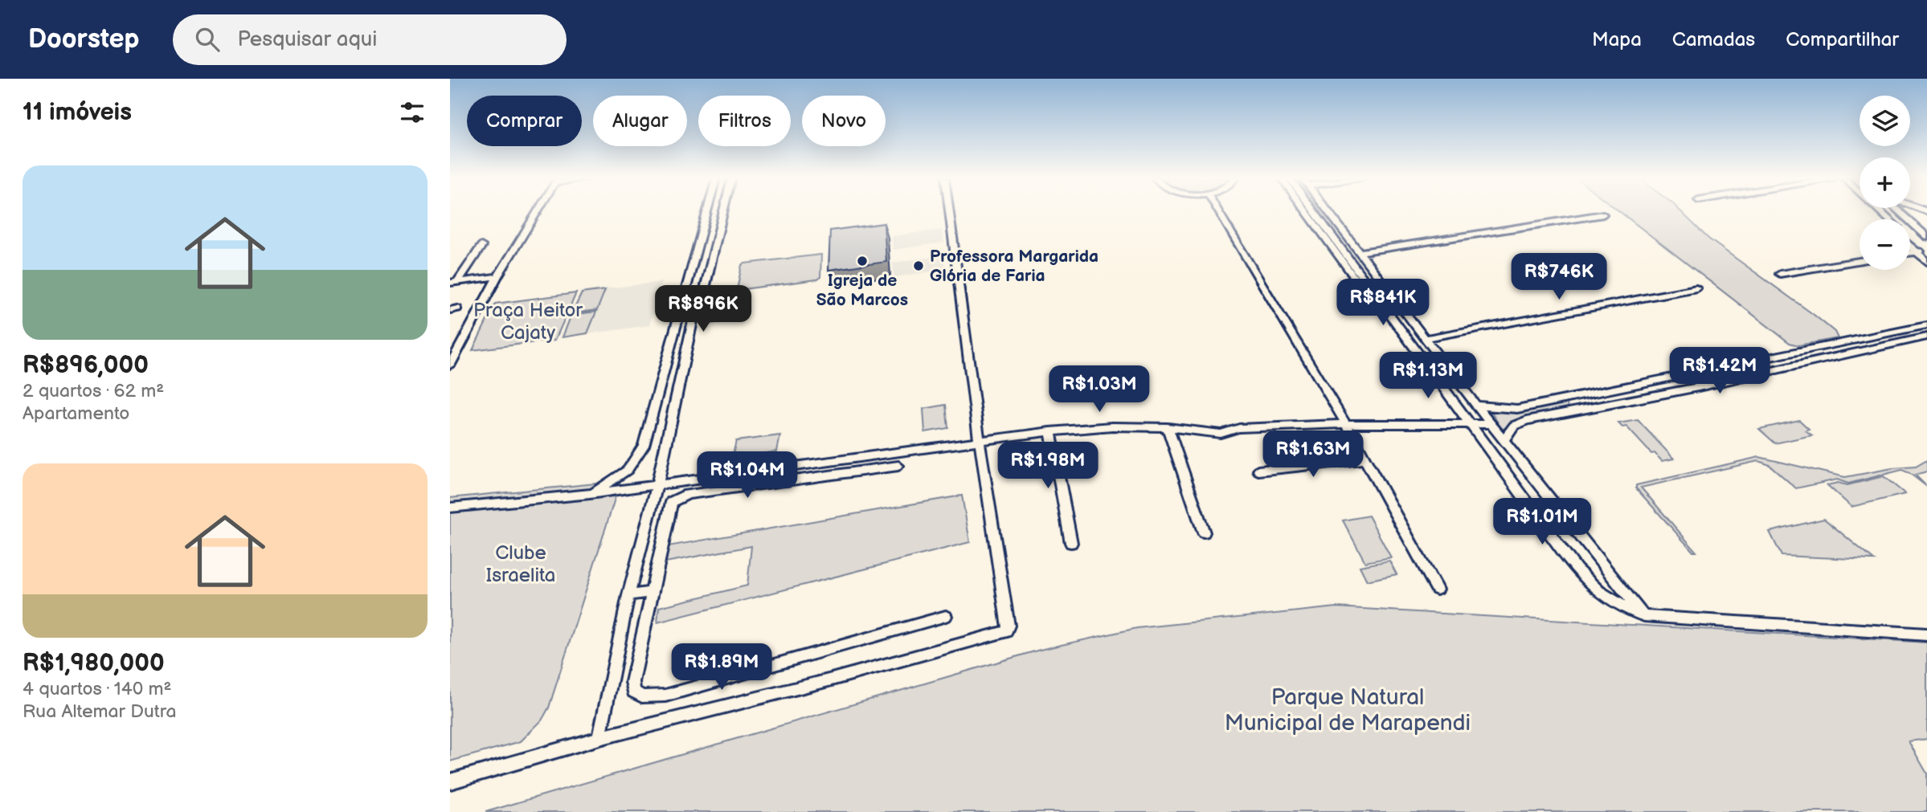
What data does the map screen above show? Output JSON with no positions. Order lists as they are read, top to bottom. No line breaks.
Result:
{"parks":["Praça Heitor Cajaty","Clube Israelita","Parque Natural Municipal de Marapendi"],"places":["Igreja de São Marcos","Professora Margarida Glória de Faria"],"page":{"header":"Doorstep","search":"Pesquisar aqui","nav":["Mapa","Camadas","Compartilhar"],"heading":"11 imóveis","map_buttons":["+","−"],"chip":["Comprar","Alugar","Filtros","Novo"],"list":[{"name":"R$896,000","note":"2 quartos · 62 m² · Apartamento"},{"name":"R$1,980,000","note":"4 quartos · 140 m² · Rua Altemar Dutra"}],"price":["R$746K","R$841K","R$896K","R$1.42M","R$1.13M","R$1.03M","R$1.63M","R$1.98M","R$1.04M","R$1.01M","R$1.89M"]}}
